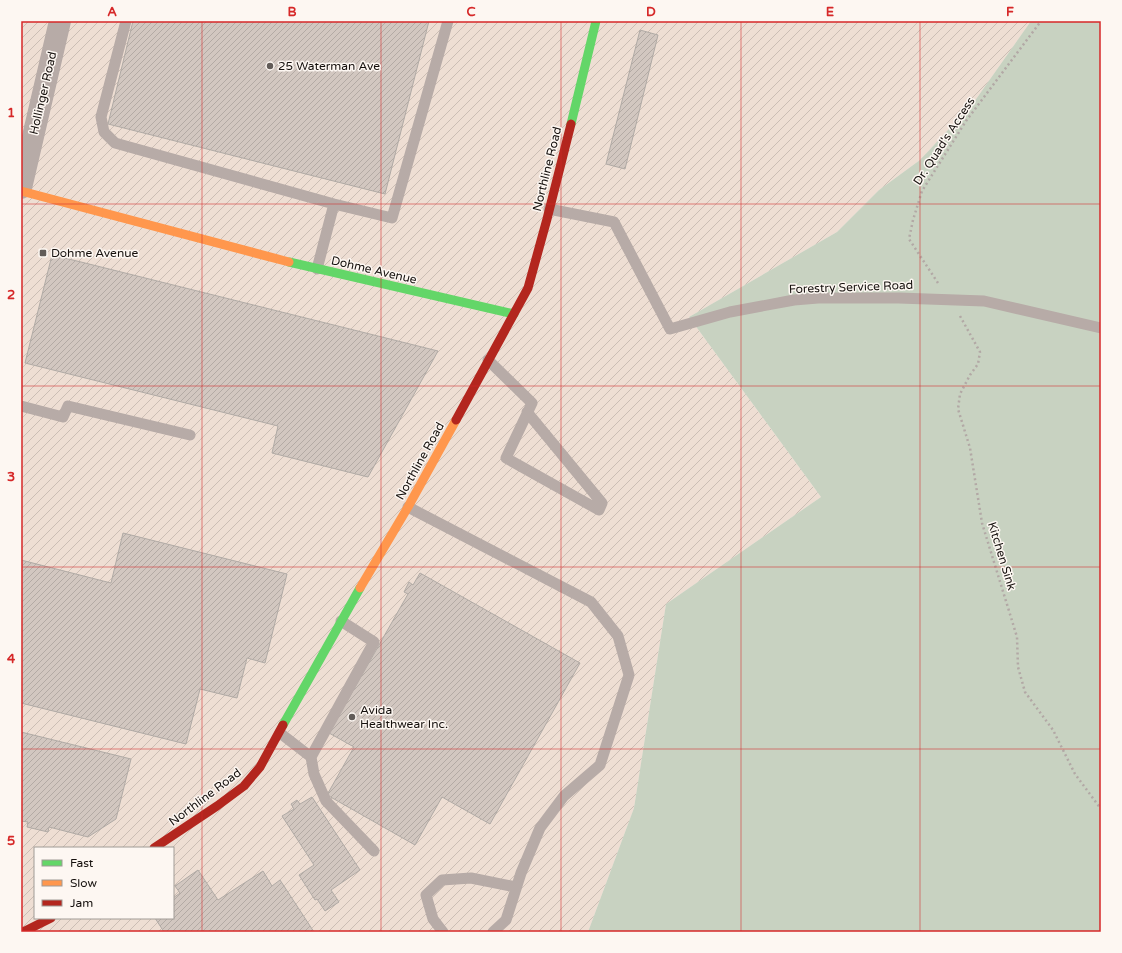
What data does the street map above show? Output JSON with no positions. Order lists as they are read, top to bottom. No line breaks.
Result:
{"streets":{"street":["Hollinger Road","Northline Road","Dohme Avenue"],"lane":["Forestry Service Road"],"path":["Dr. Quad's Access","Kitchen Sink"]},"crossings":[["Hollinger Road","Dohme Avenue"],["Dr. Quad's Access","Forestry Service Road"],["Dr. Quad's Access","Kitchen Sink"],["Northline Road","Dohme Avenue"],["Northline Road","Forestry Service Road"],["Forestry Service Road","Kitchen Sink"]],"places":{"other":["25 Waterman Ave","Avida Healthwear Inc."],"transit":["Dohme Avenue"]},"legend":["Fast","Slow","Jam"],"grid":{"columns":["A","B","C","D","E","F"],"rows":["1","2","3","4","5"]}}
